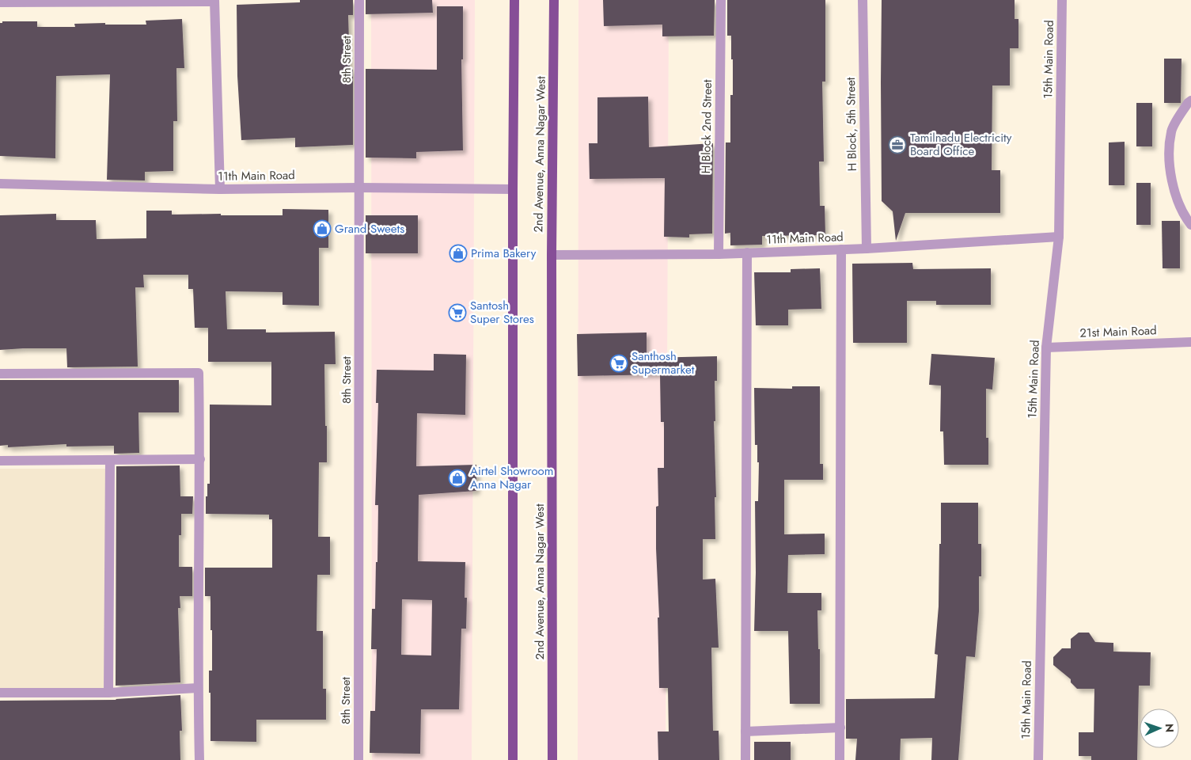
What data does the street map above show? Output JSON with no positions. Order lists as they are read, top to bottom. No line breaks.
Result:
{"streets":{"main road":["2nd Avenue, Anna Nagar West"],"street":["8th Street","15th Main Road","H Block, 5th Street","H Block 2nd Street","11th Main Road","21st Main Road"]},"crossings":[["8th Street","11th Main Road"],["15th Main Road","11th Main Road"],["15th Main Road","21st Main Road"],["H Block, 5th Street","11th Main Road"],["H Block 2nd Street","11th Main Road"],["2nd Avenue, Anna Nagar West","11th Main Road"]],"places":{"office":["Tamilnadu Electricity Board Office"],"shop":["Grand Sweets","Prima Bakery","Airtel Showroom Anna Nagar"],"supermarket":["Santosh Super Stores","Santhosh Supermarket"]},"north":"right"}
